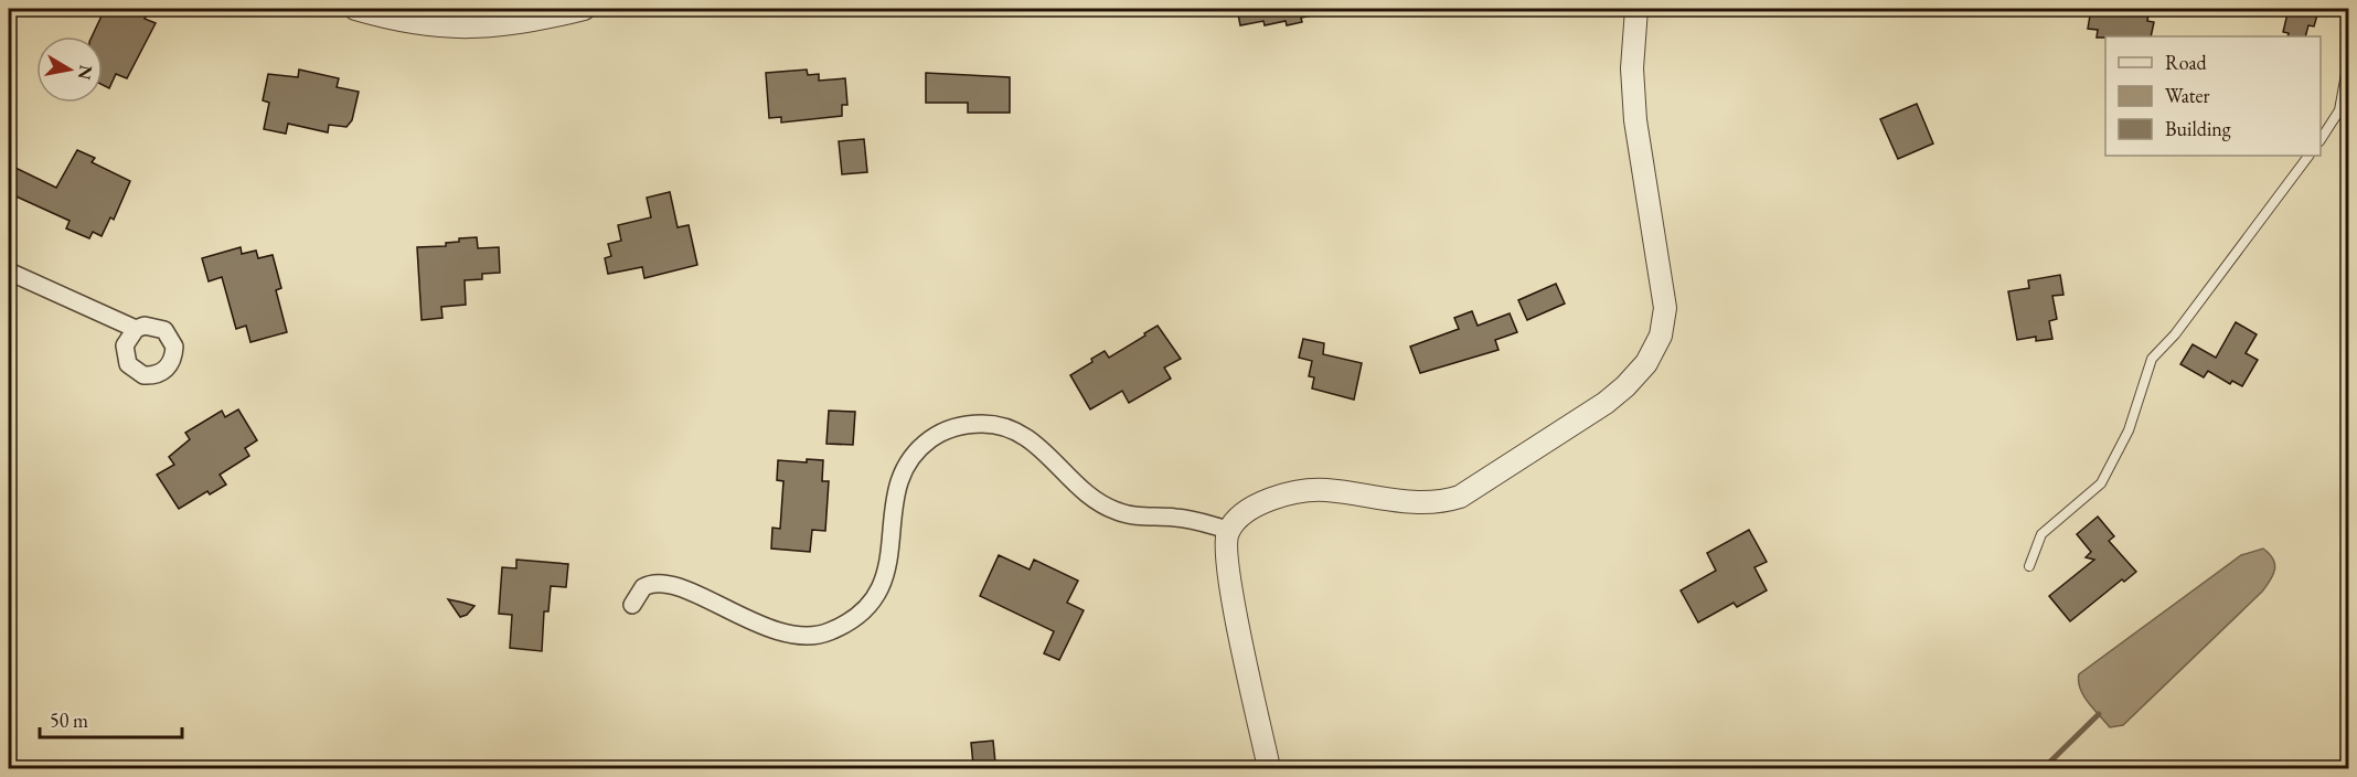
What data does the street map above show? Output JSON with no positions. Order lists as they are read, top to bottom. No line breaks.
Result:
{"legend":["Road","Water","Building"],"scale_bar":"50 m","north":"right"}
